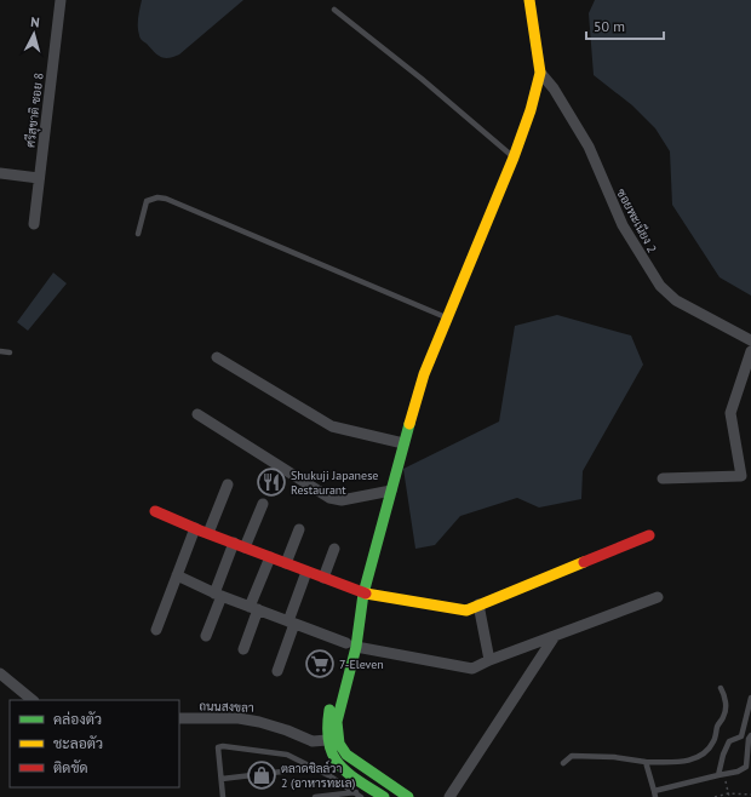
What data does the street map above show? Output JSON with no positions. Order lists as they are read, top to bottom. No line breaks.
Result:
{"streets":{"street":["ศรีสุชาติ ซอย 8","ซอยพะเนียง 2","ถนนสงขลา"]},"places":{"restaurant":["Shukuji Japanese Restaurant"],"supermarket":["7-Eleven"],"shop":["ตลาดชิลล์วา 2 (อาหารทะเล)"]},"legend":["คล่องตัว","ชะลอตัว","ติดขัด"],"scale_bar":"50 m","north":"top"}
